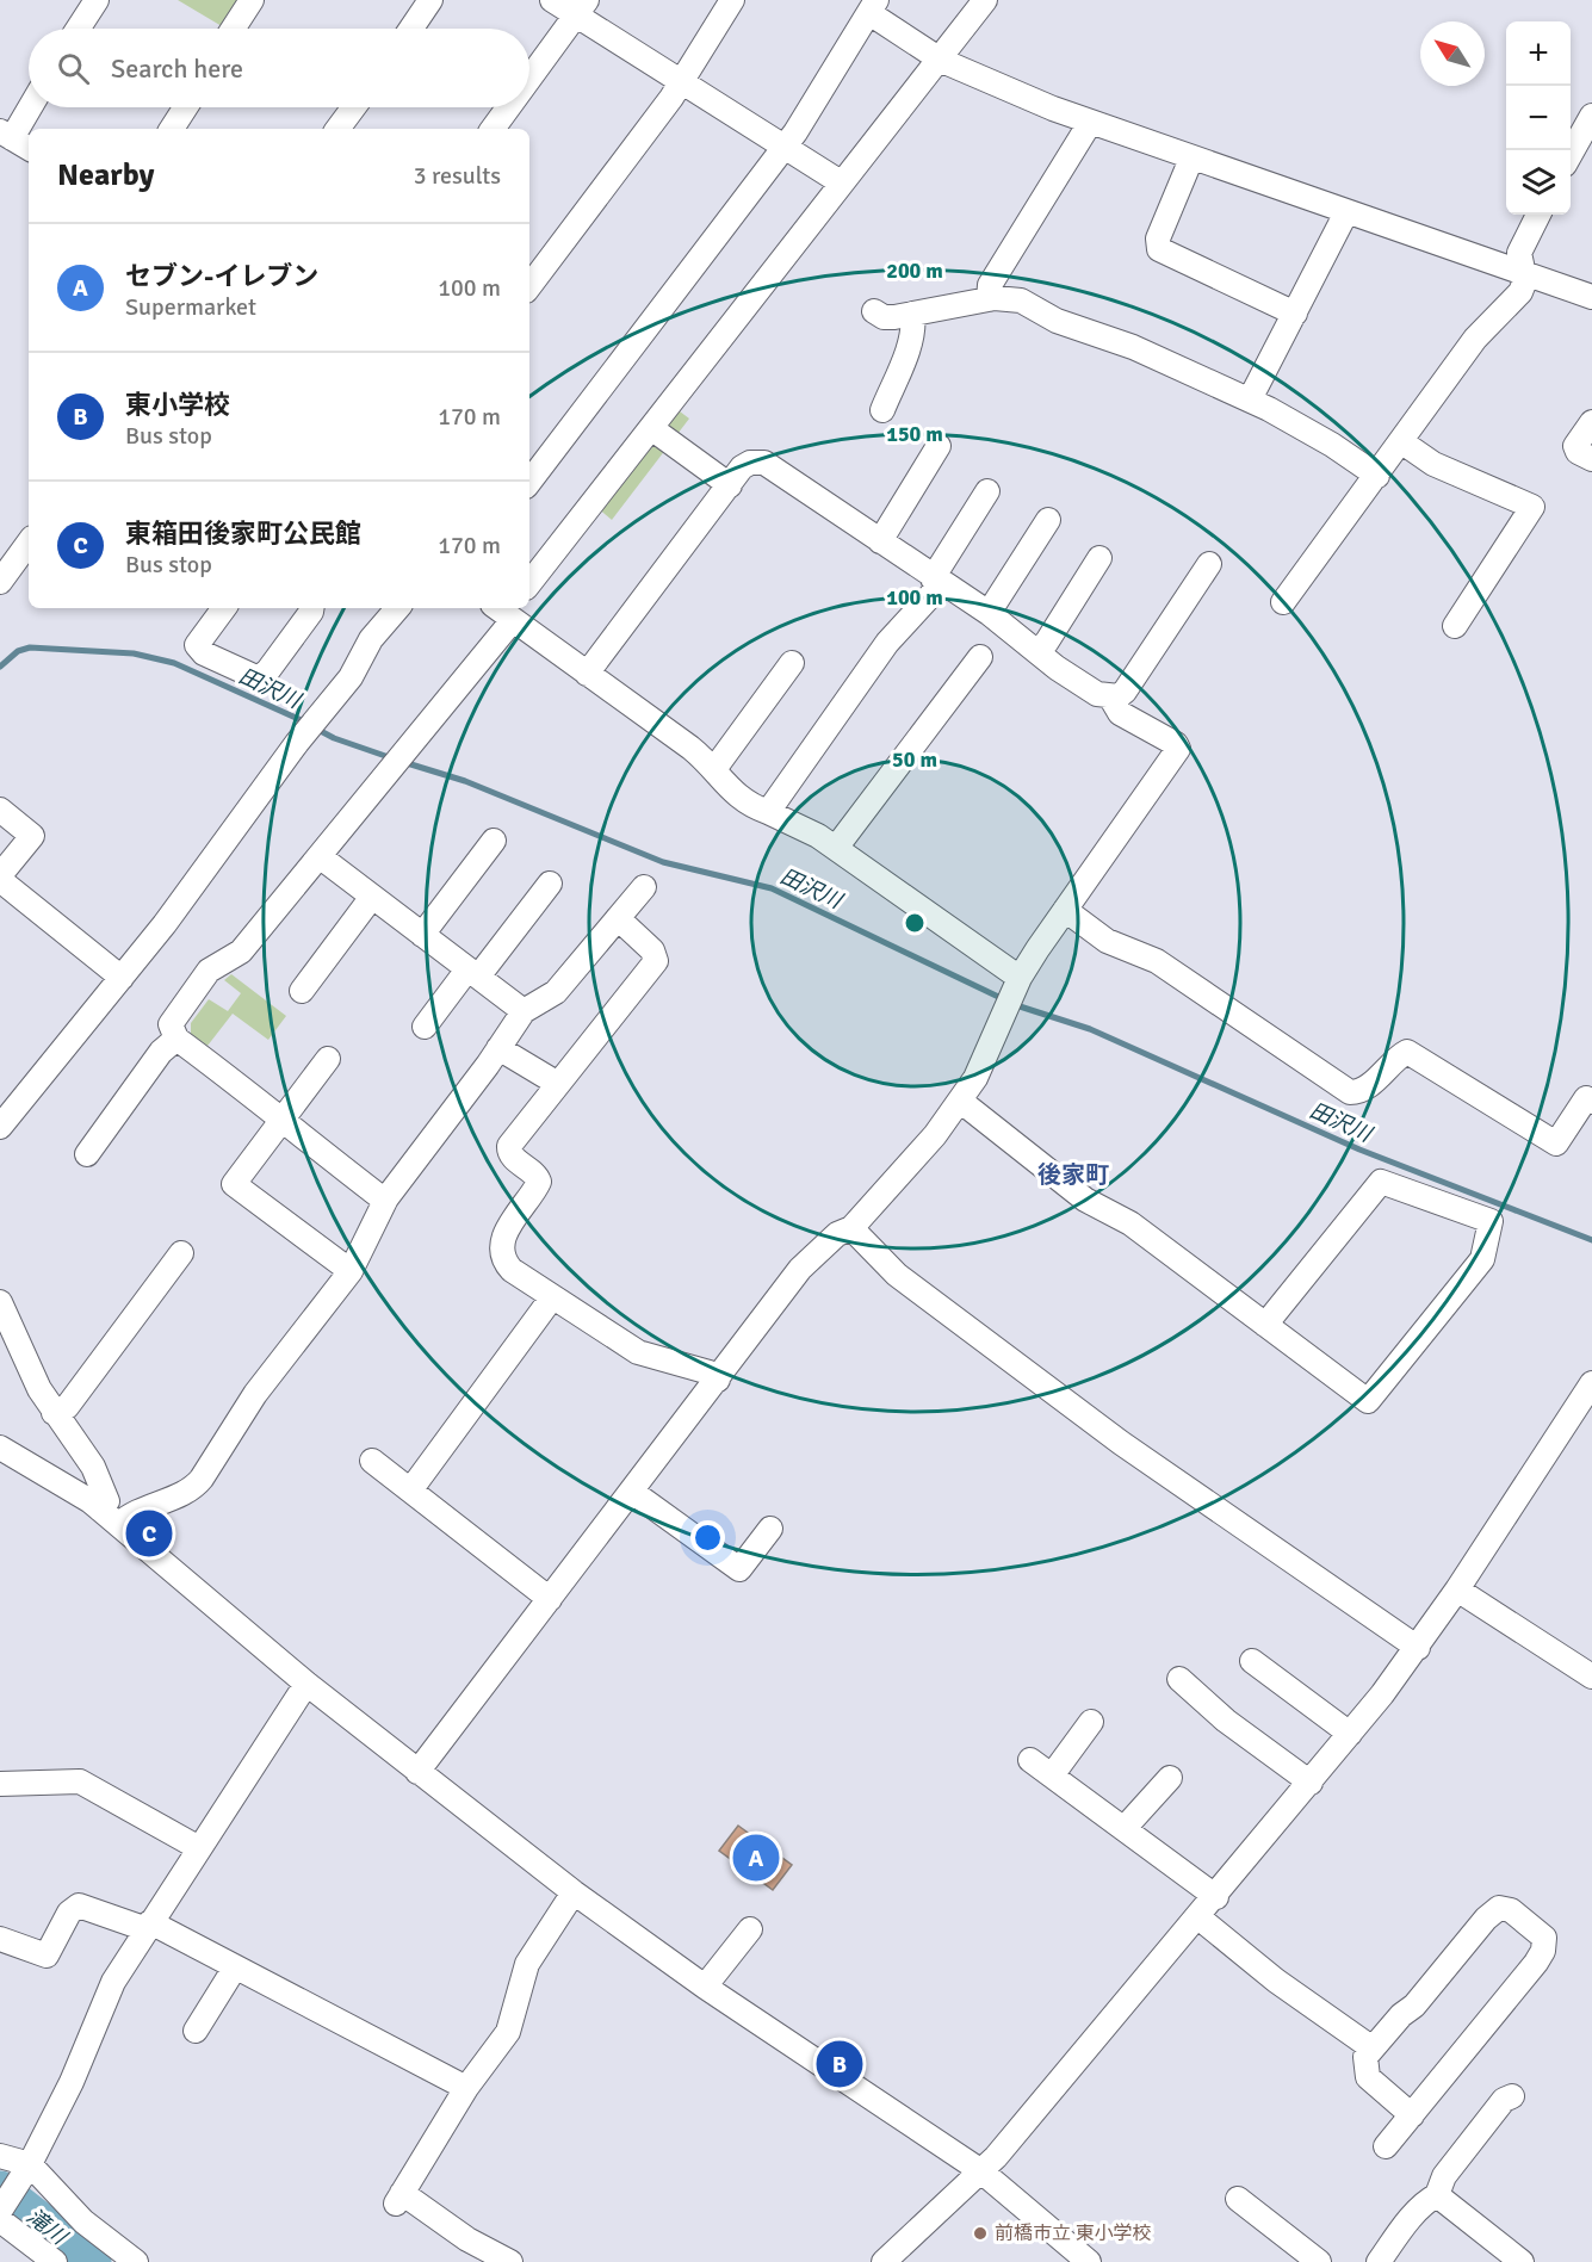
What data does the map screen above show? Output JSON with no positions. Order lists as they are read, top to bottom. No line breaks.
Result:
{"districts":["後家町"],"water":["田沢川","滝川"],"places":["前橋市立 東小学校"],"north":"top left","page":{"map_buttons":["+","−"],"search":"Search here","heading":["Nearby","3 results"],"list":[{"mark":"A","name":"セブン-イレブン","note":"Supermarket","value":"100 m"},{"mark":"B","name":"東小学校","note":"Bus stop","value":"170 m"},{"mark":"C","name":"東箱田後家町公民館","note":"Bus stop","value":"170 m"}],"pins":["C","A","B"]},"rings":["200 m","150 m","100 m","50 m"]}
